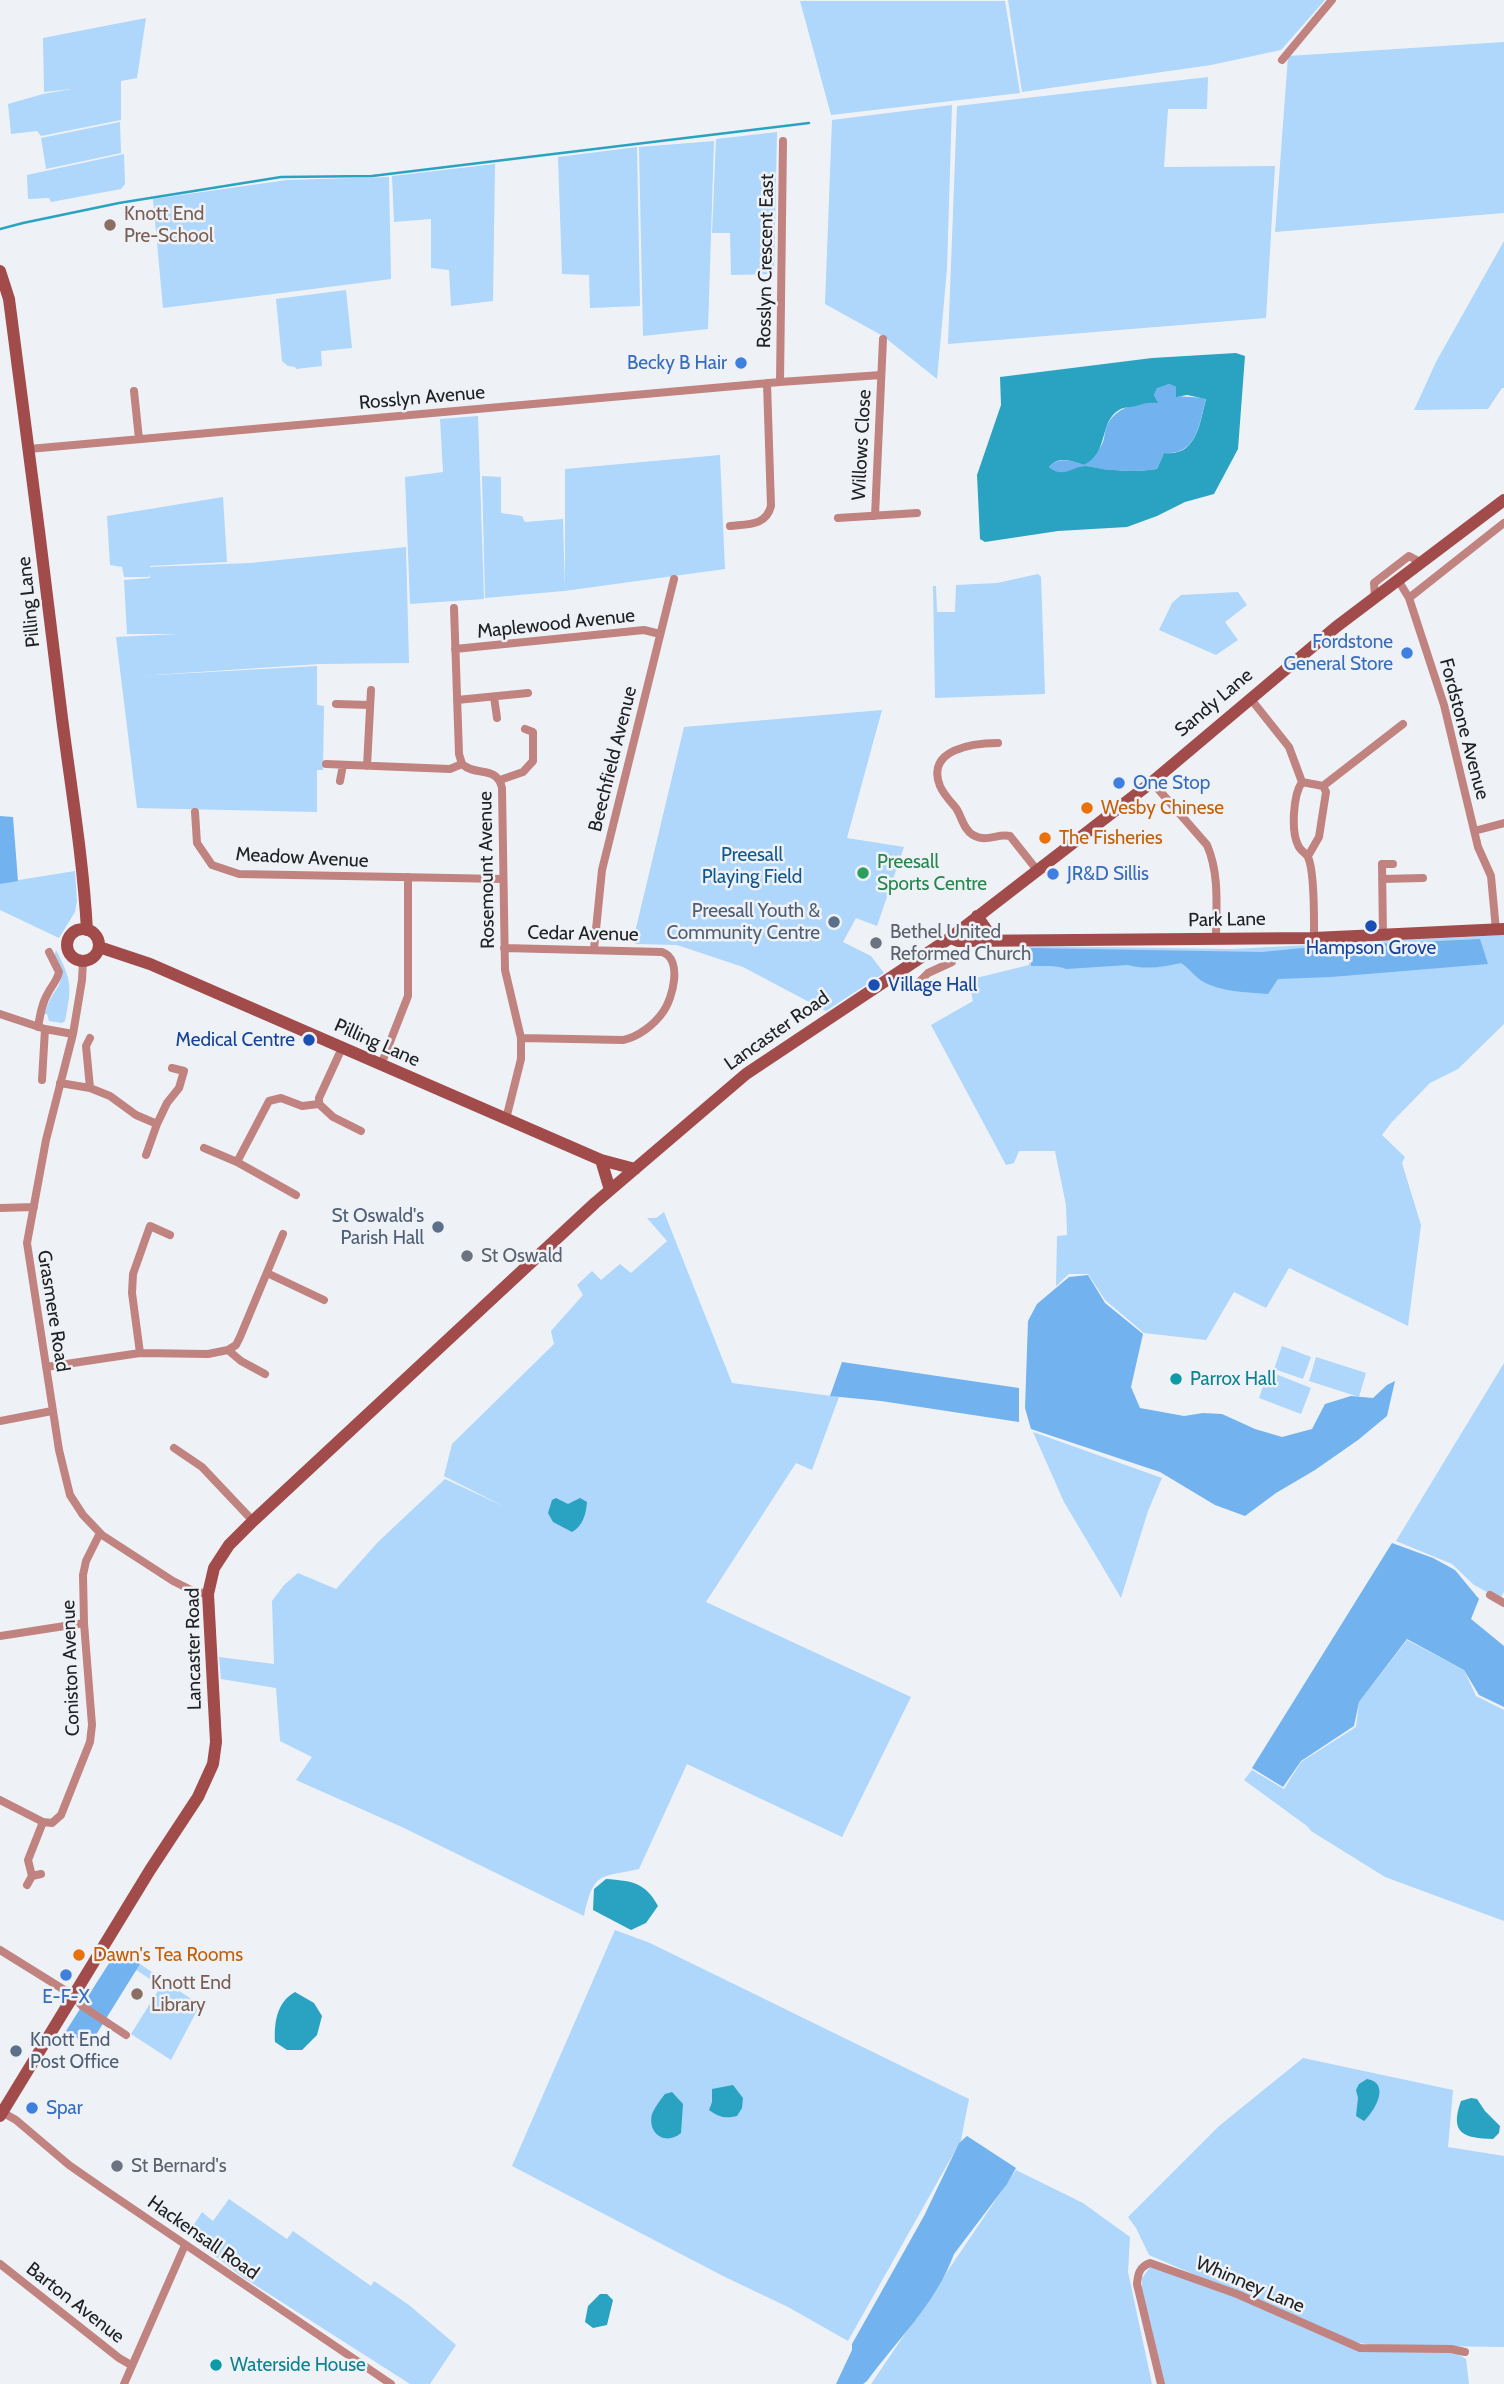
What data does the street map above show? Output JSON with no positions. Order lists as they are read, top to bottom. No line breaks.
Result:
{"streets":{"main road":["Pilling Lane","Sandy Lane","Park Lane","Lancaster Road"],"street":["Rosslyn Crescent East","Rosslyn Avenue","Willows Close","Maplewood Avenue","Fordstone Avenue","Beechfield Avenue","Meadow Avenue","Rosemount Avenue","Cedar Avenue","Grasmere Road","Coniston Avenue","Hackensall Road","Whinney Lane","Barton Avenue"]},"crossings":[["Rosslyn Crescent East","Rosslyn Avenue"],["Rosslyn Avenue","Willows Close"],["Rosslyn Avenue","Pilling Lane"],["Pilling Lane","Rosemount Avenue"],["Pilling Lane","Lancaster Road"],["Pilling Lane","Grasmere Road"],["Maplewood Avenue","Beechfield Avenue"],["Sandy Lane","Fordstone Avenue"],["Sandy Lane","Park Lane"],["Sandy Lane","Lancaster Road"],["Fordstone Avenue","Park Lane"],["Beechfield Avenue","Cedar Avenue"],["Meadow Avenue","Rosemount Avenue"],["Rosemount Avenue","Cedar Avenue"],["Park Lane","Lancaster Road"],["Lancaster Road","Grasmere Road"],["Lancaster Road","Hackensall Road"],["Grasmere Road","Coniston Avenue"]],"parks":["Preesall Playing Field"],"places":["Knott End Pre-School","Becky B Hair","Fordstone General Store","One Stop","Wesby Chinese","The Fisheries","Preesall Sports Centre","JR&D Sillis","Preesall Youth & Community Centre","Hampson Grove","Bethel United Reformed Church","Village Hall","Medical Centre","St Oswald's Parish Hall","St Oswald","Parrox Hall","Dawn's Tea Rooms","E-F-X","Knott End Library","Knott End Post Office","Spar","St Bernard's","Waterside House"]}
